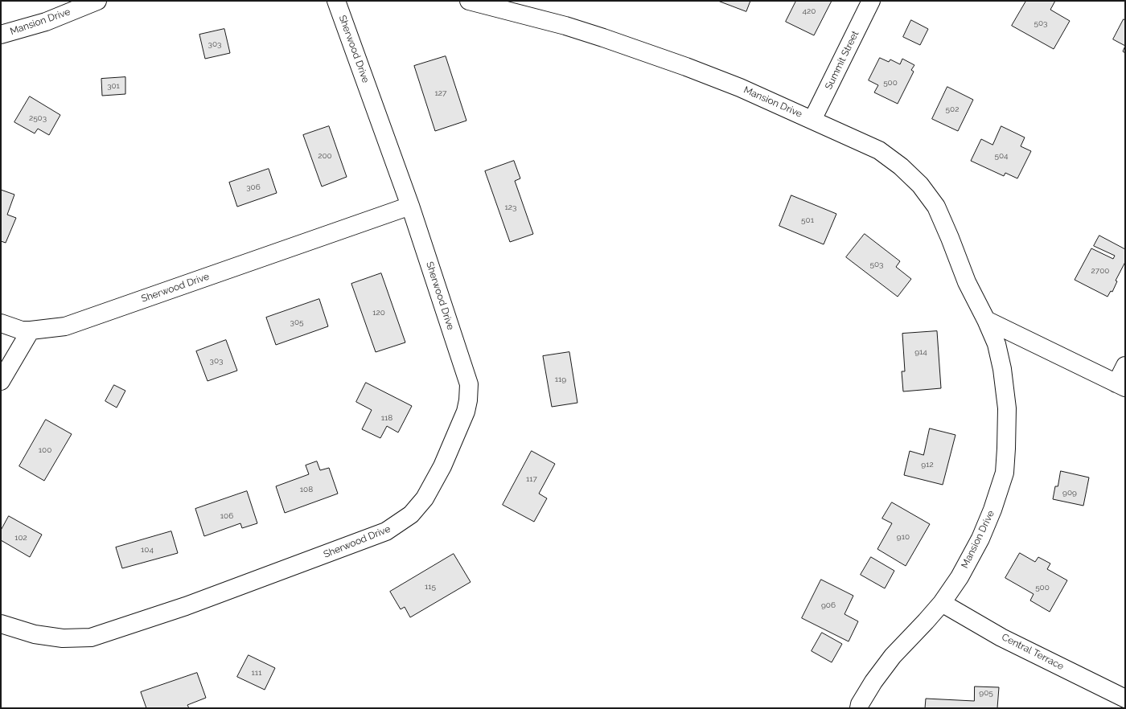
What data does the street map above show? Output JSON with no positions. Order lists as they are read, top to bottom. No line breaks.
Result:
{"streets":{"street":["Mansion Drive","Sherwood Drive","Summit Street","Central Terrace"]},"crossings":[["Mansion Drive","Summit Street"],["Mansion Drive","Central Terrace"]],"house_numbers":["420","503","303","500","301","127","502","2503","200","504","306","123","501","503","2700","120","305","914","303","119","118","100","912","117","108","909","106","910","102","104","115","500","906","111","905"]}
